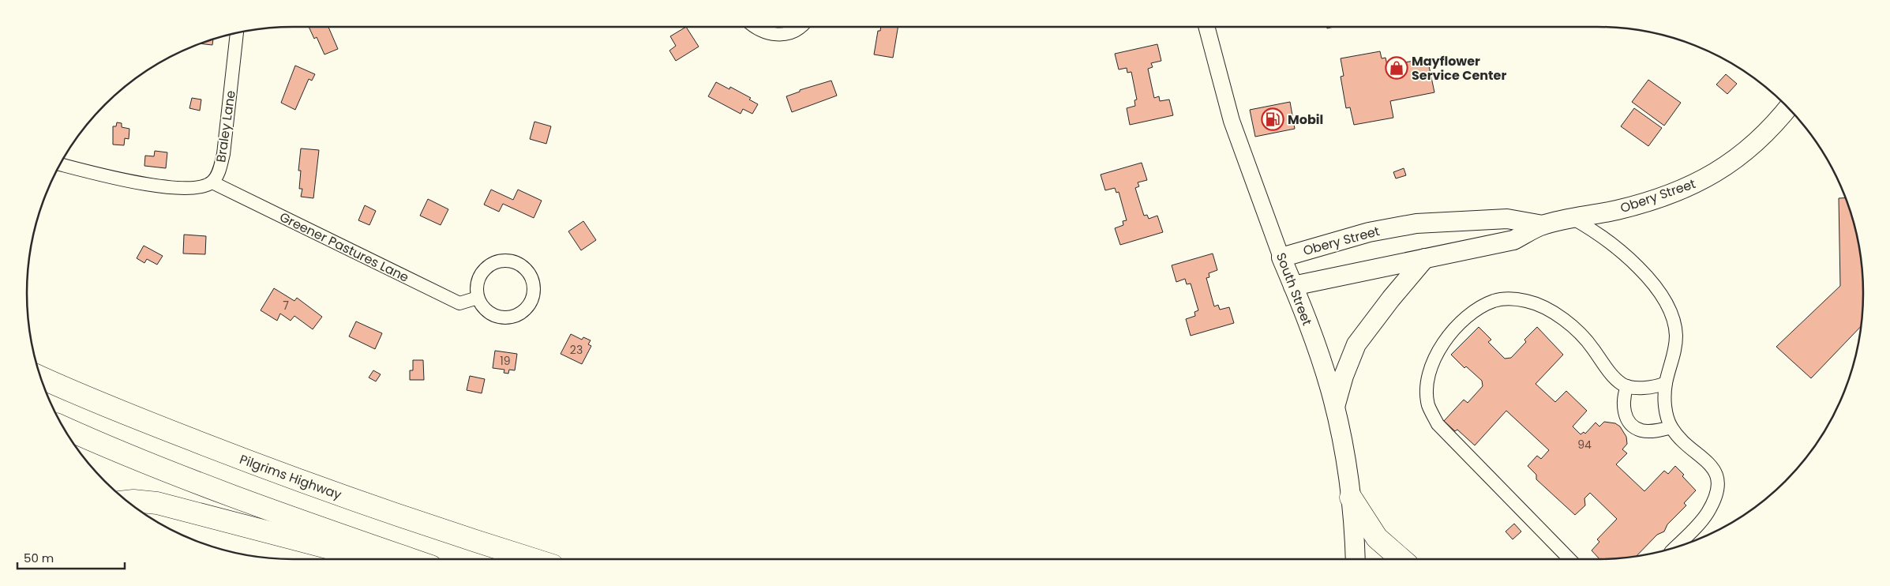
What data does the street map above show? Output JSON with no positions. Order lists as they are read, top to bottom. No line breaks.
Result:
{"streets":{"highway":["Pilgrims Highway"],"main road":["Obery Street","South Street"],"street":["Braley Lane","Greener Pastures Lane"]},"crossings":[["Braley Lane","Greener Pastures Lane"],["Obery Street","South Street"]],"places":{"shop":["Mayflower Service Center"],"fuel station":["Mobil"]},"house_numbers":["7","23","19","94"],"scale_bar":"50 m"}
